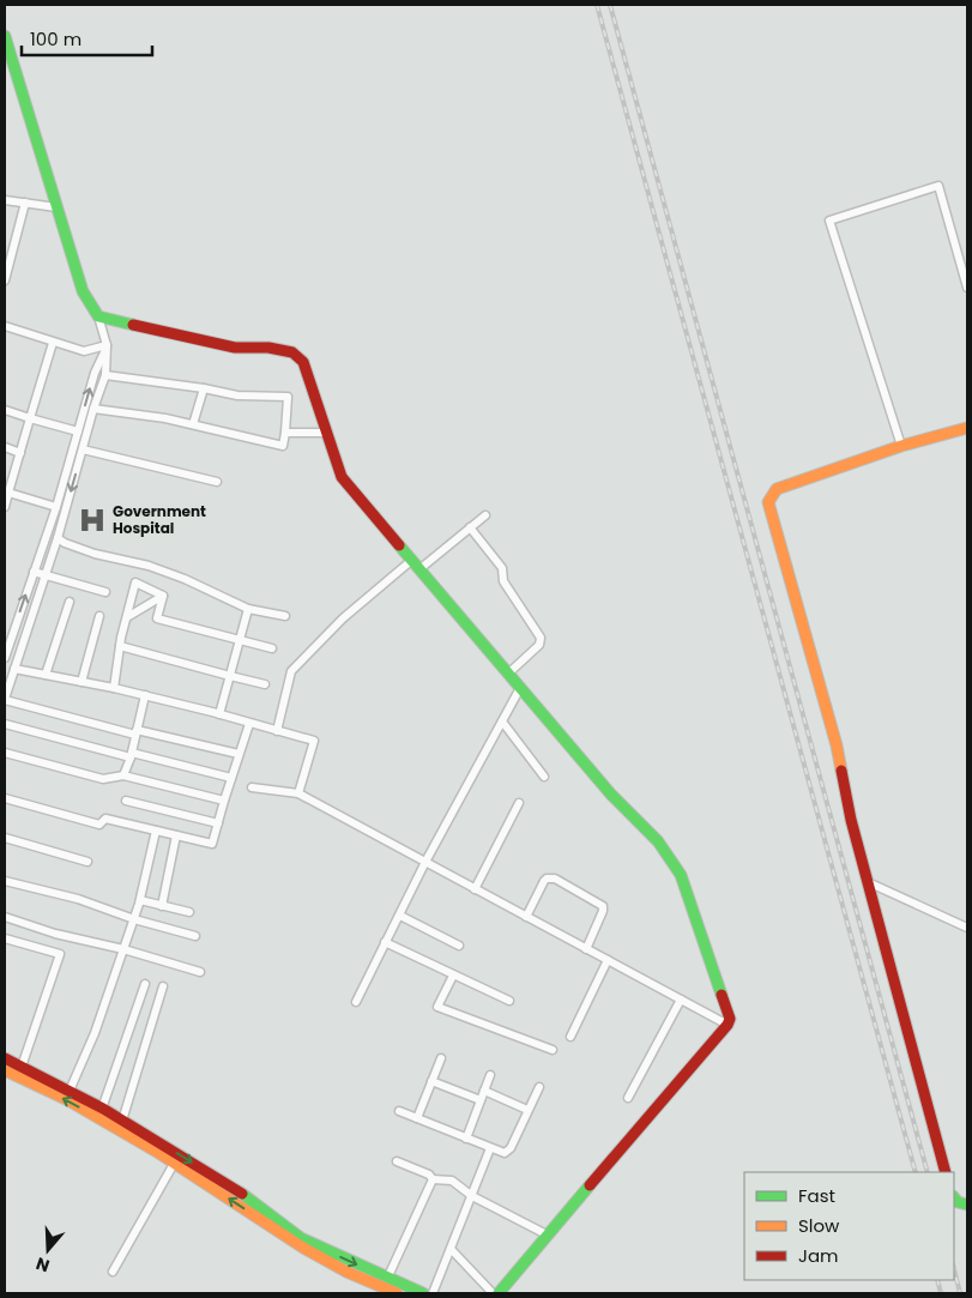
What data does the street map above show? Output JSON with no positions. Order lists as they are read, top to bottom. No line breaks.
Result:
{"places":{"hospital":["Government Hospital"]},"legend":["Fast","Slow","Jam"],"scale_bar":"100 m","north":"bottom"}
